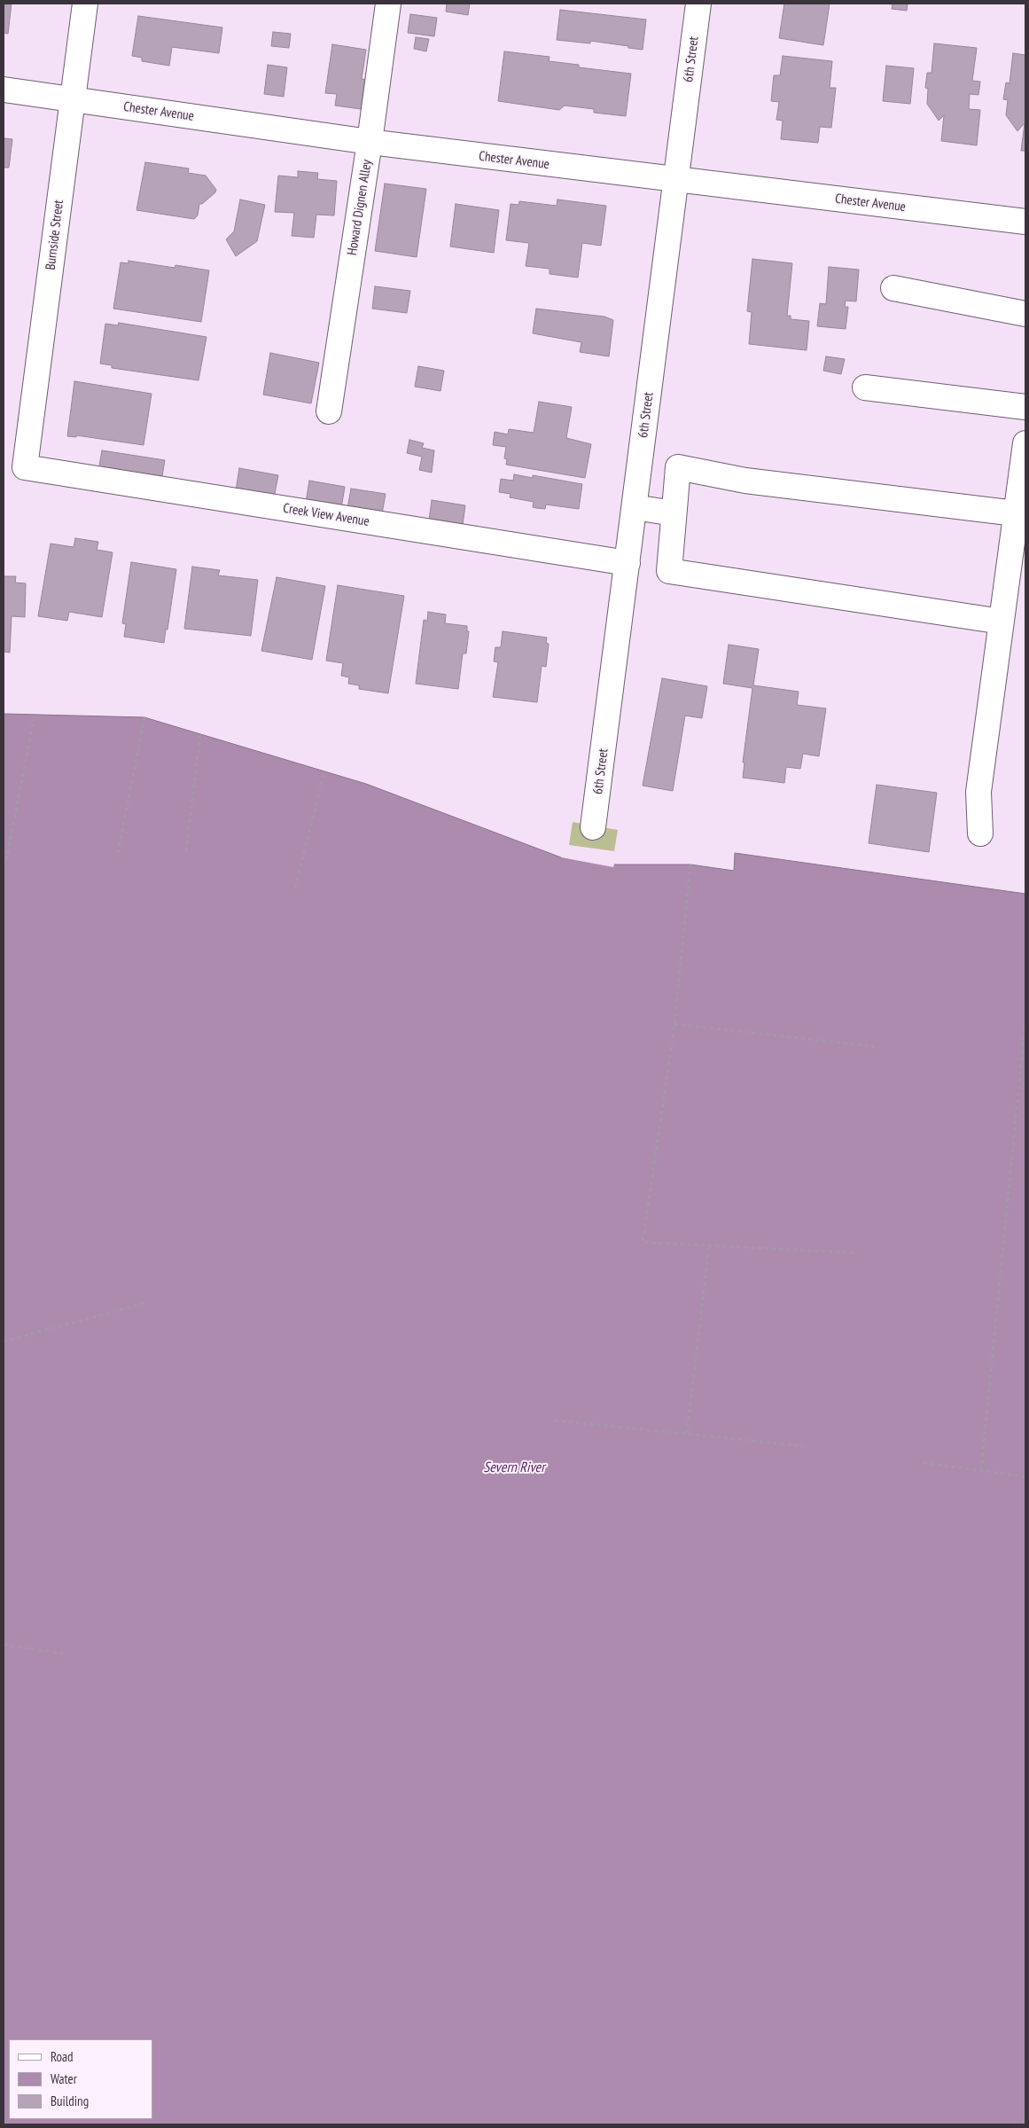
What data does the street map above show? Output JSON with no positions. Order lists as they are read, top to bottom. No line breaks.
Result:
{"streets":{"street":["6th Street","Chester Avenue","Howard Dignen Alley","Burnside Street","Creek View Avenue"]},"crossings":[["6th Street","Chester Avenue"],["6th Street","Creek View Avenue"],["Chester Avenue","Howard Dignen Alley"],["Chester Avenue","Burnside Street"],["Burnside Street","Creek View Avenue"]],"water":["Severn River"],"legend":["Road","Water","Building"]}
